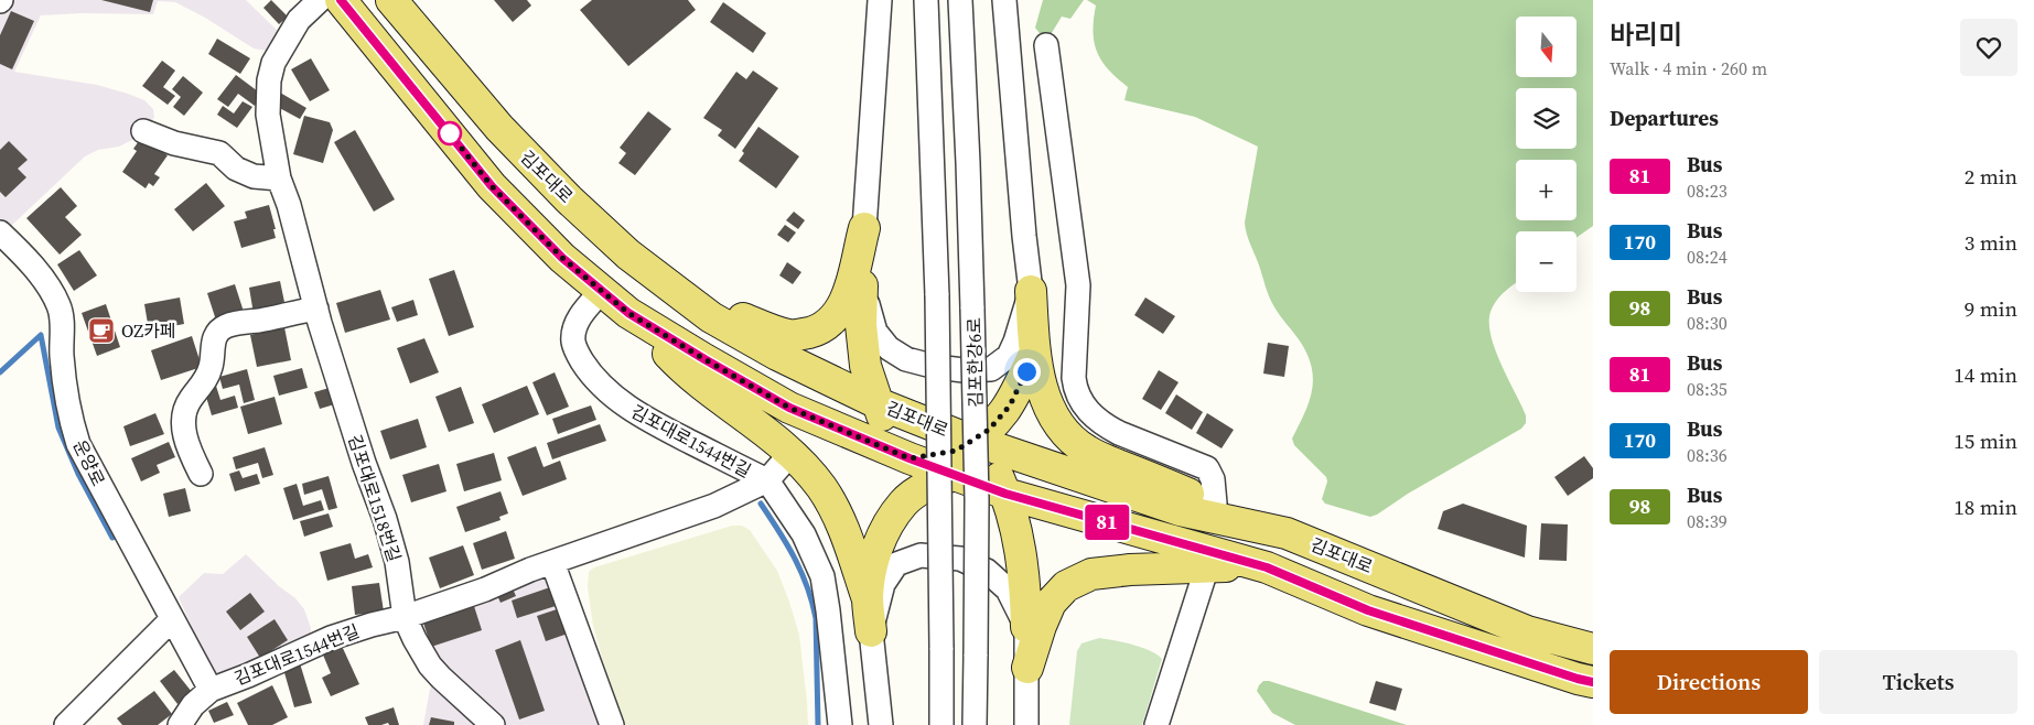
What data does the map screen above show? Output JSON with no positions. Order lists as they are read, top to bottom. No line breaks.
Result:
{"streets":{"main road":["김포대로"],"street":["김포한강6로","김포대로1544번길","운양로","김포대로1518번길"]},"crossings":[["김포대로1544번길","운양로"],["김포대로1544번길","김포대로1518번길"]],"places":{"cafe":["OZ카페"]},"lines":["bus line 81"],"north":"bottom","page":{"on_map":"81","heading":[["바리미","Walk · 4 min · 260 m"],"Departures"],"map_buttons":["+","−"],"list":[{"mark":"81","name":"Bus","note":"08:23","value":"2 min"},{"mark":"170","name":"Bus","note":"08:24","value":"3 min"},{"mark":"98","name":"Bus","note":"08:30","value":"9 min"},{"mark":"81","name":"Bus","note":"08:35","value":"14 min"},{"mark":"170","name":"Bus","note":"08:36","value":"15 min"},{"mark":"98","name":"Bus","note":"08:39","value":"18 min"}],"buttons":["Directions","Tickets"]}}
